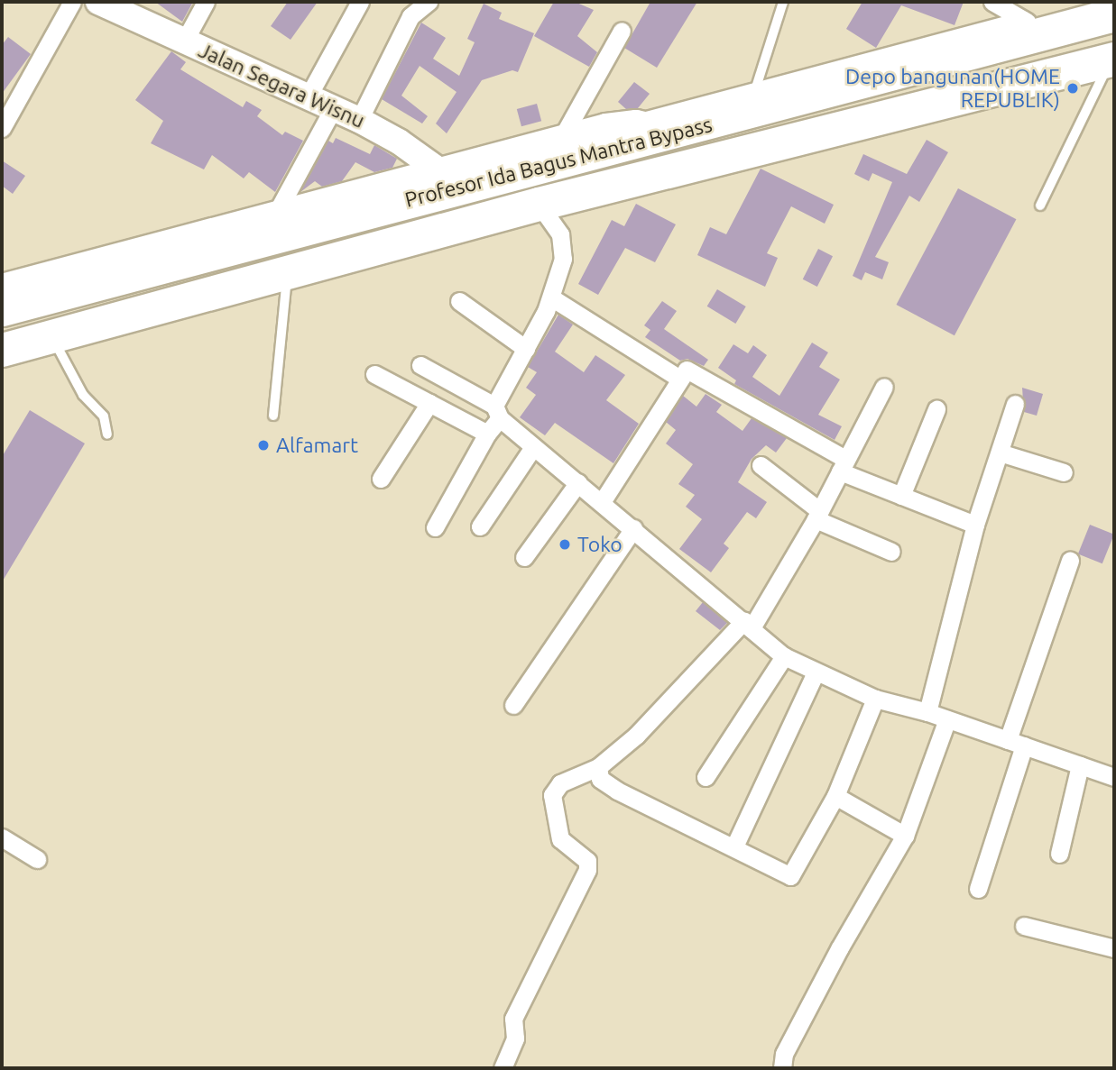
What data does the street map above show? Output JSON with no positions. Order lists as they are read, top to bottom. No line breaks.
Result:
{"streets":{"highway":["Profesor Ida Bagus Mantra Bypass"],"street":["Jalan Segara Wisnu"]},"crossings":[["Jalan Segara Wisnu","Profesor Ida Bagus Mantra Bypass"]],"places":["Depo bangunan(HOME REPUBLIK)","Alfamart","Toko"]}
